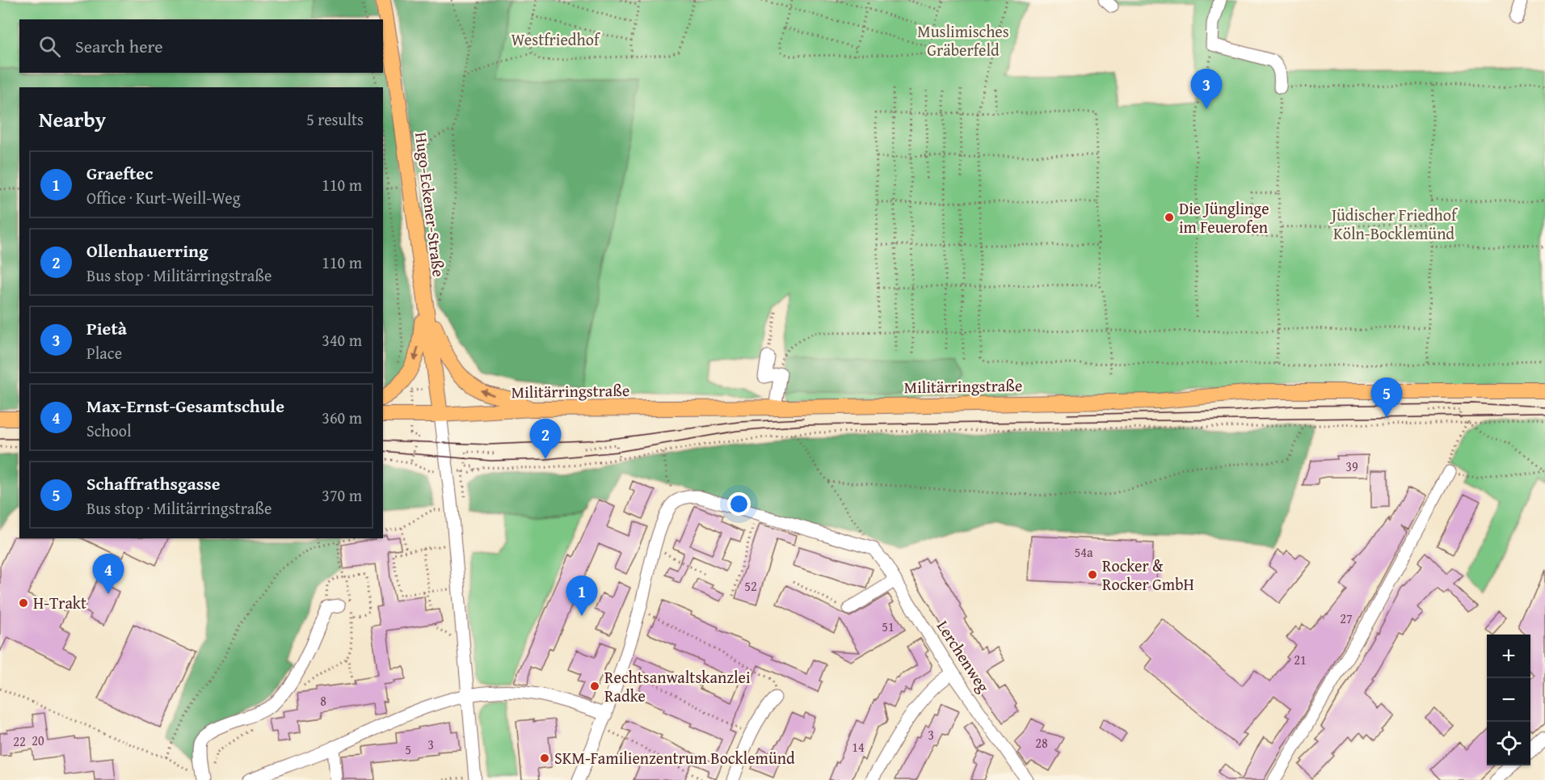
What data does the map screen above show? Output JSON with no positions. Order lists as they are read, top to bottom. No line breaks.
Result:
{"streets":{"main road":["Hugo-Eckener-Straße","Militärringstraße"],"street":["Lerchenweg"]},"crossings":[["Hugo-Eckener-Straße","Militärringstraße"]],"parks":["Muslimisches Gräberfeld","Westfriedhof","Jüdischer Friedhof Köln-Bocklemünd"],"places":["Die Jünglinge im Feuerofen","Rocker & Rocker GmbH","H-Trakt","Rechtsanwaltskanzlei Radke","SKM-Familienzentrum Bocklemünd"],"house_numbers":["39","54a","52","27","51","21","8","3","20","22","28","3","14","5"],"page":{"search":"Search here","pins":["3","5","2","4","1"],"heading":["Nearby","5 results"],"list":[{"mark":"1","name":"Graeftec","note":"Office · Kurt-Weill-Weg","value":"110 m"},{"mark":"2","name":"Ollenhauerring","note":"Bus stop · Militärringstraße","value":"110 m"},{"mark":"3","name":"Pietà","note":"Place","value":"340 m"},{"mark":"4","name":"Max-Ernst-Gesamtschule","note":"School","value":"360 m"},{"mark":"5","name":"Schaffrathsgasse","note":"Bus stop · Militärringstraße","value":"370 m"}],"map_buttons":["+","−"]}}
